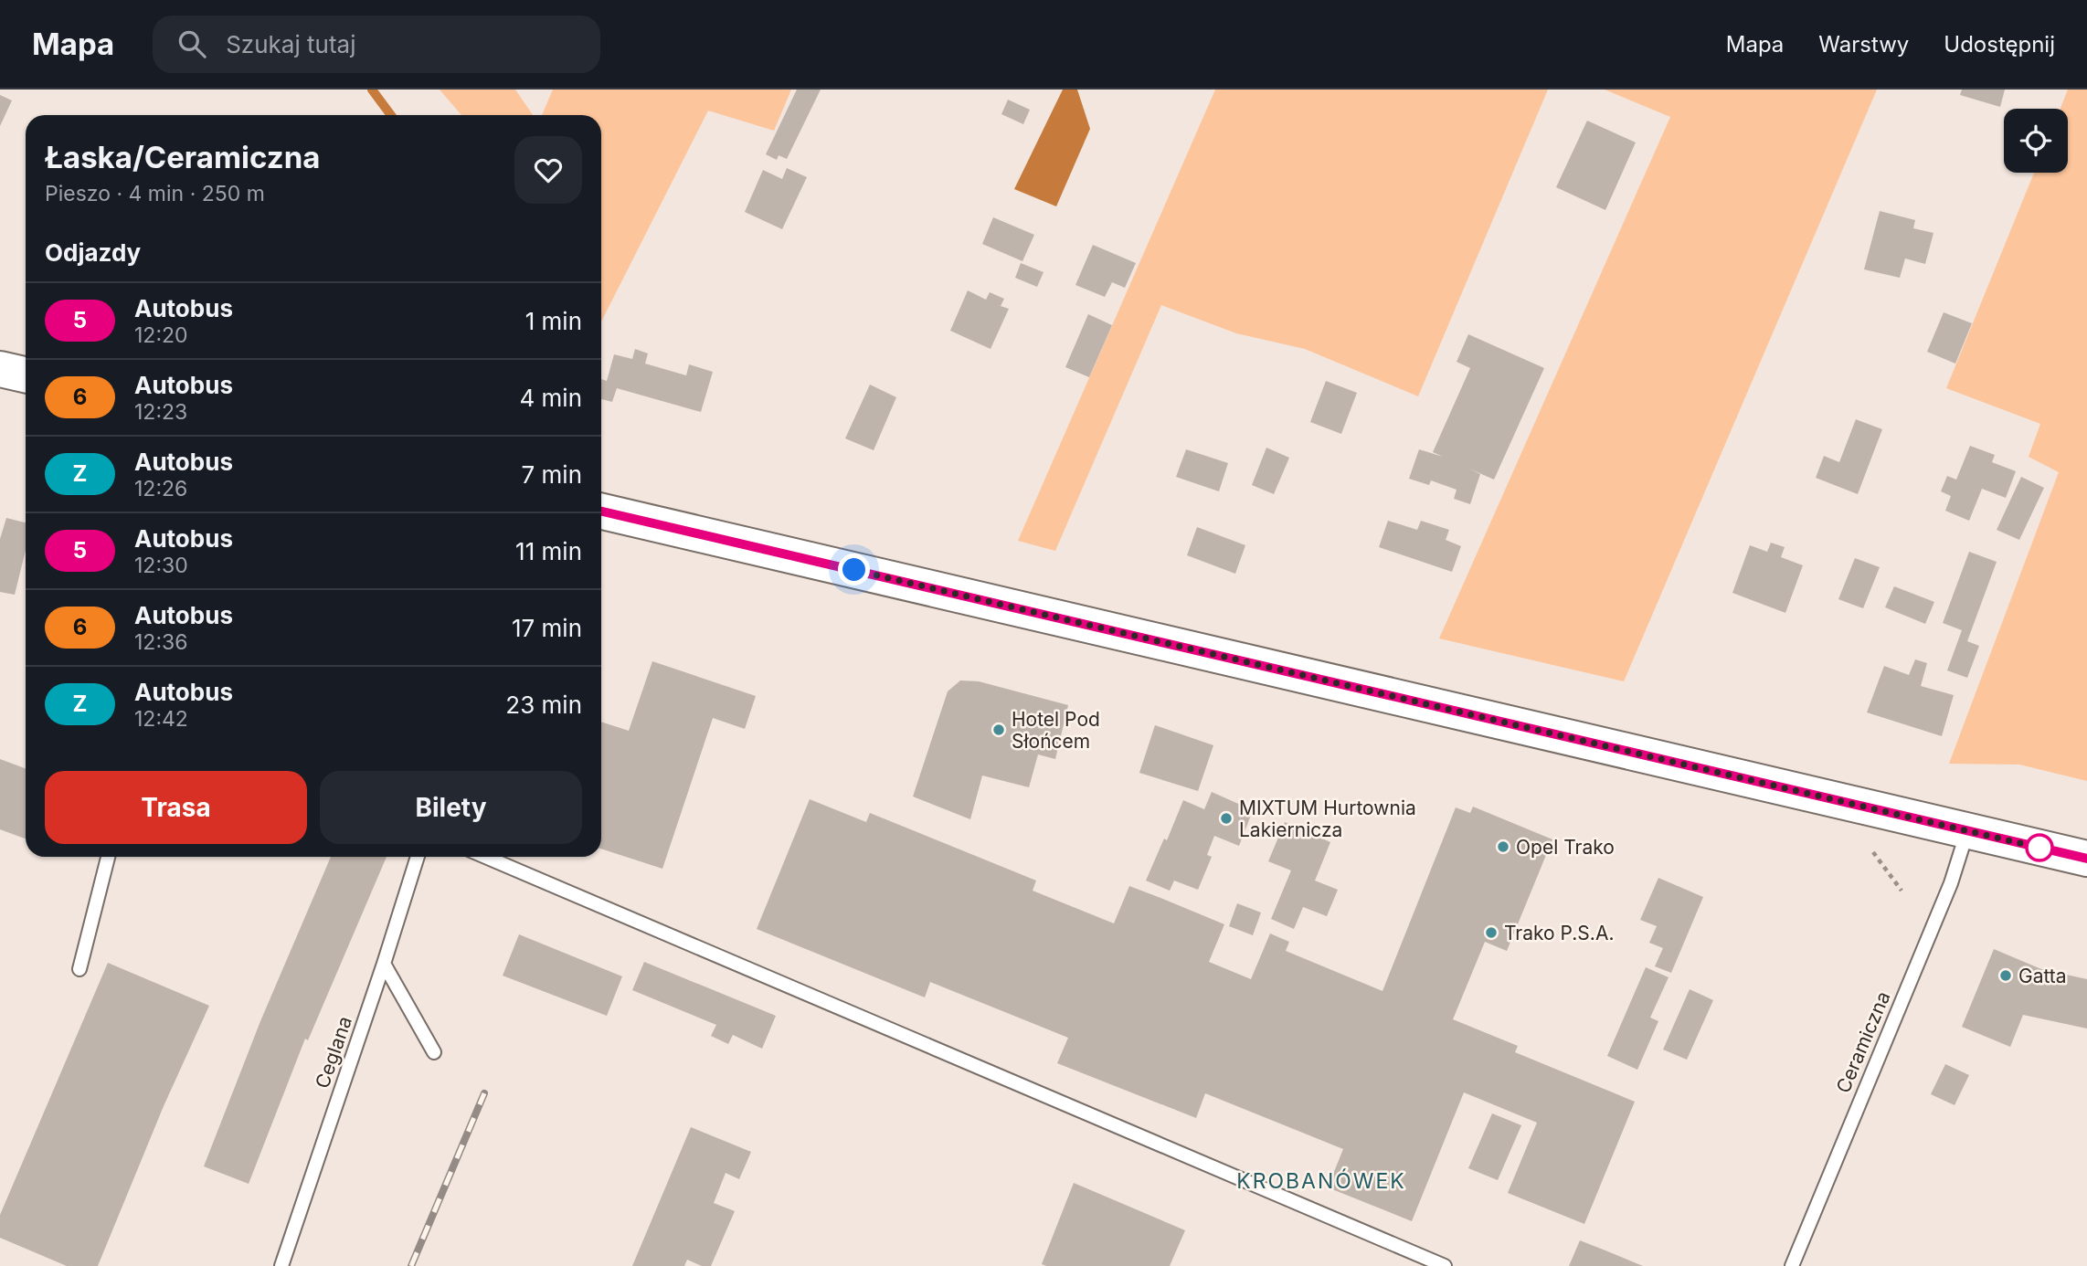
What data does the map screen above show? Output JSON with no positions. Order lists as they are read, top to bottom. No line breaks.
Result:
{"streets":{"lane":["Ceramiczna","Ceglana"]},"districts":["KROBANÓWEK"],"places":["Hotel Pod Słońcem","MIXTUM Hurtownia Lakiernicza","Opel Trako","Trako P.S.A.","Gatta"],"lines":["bus line 5"],"page":{"header":"Mapa","search":"Szukaj tutaj","nav":["Mapa","Warstwy","Udostępnij"],"heading":[["Łaska/Ceramiczna","Pieszo · 4 min · 250 m"],"Odjazdy"],"list":[{"mark":"5","name":"Autobus","note":"12:20","value":"1 min"},{"mark":"6","name":"Autobus","note":"12:23","value":"4 min"},{"mark":"Z","name":"Autobus","note":"12:26","value":"7 min"},{"mark":"5","name":"Autobus","note":"12:30","value":"11 min"},{"mark":"6","name":"Autobus","note":"12:36","value":"17 min"},{"mark":"Z","name":"Autobus","note":"12:42","value":"23 min"}],"buttons":["Trasa","Bilety"]}}
